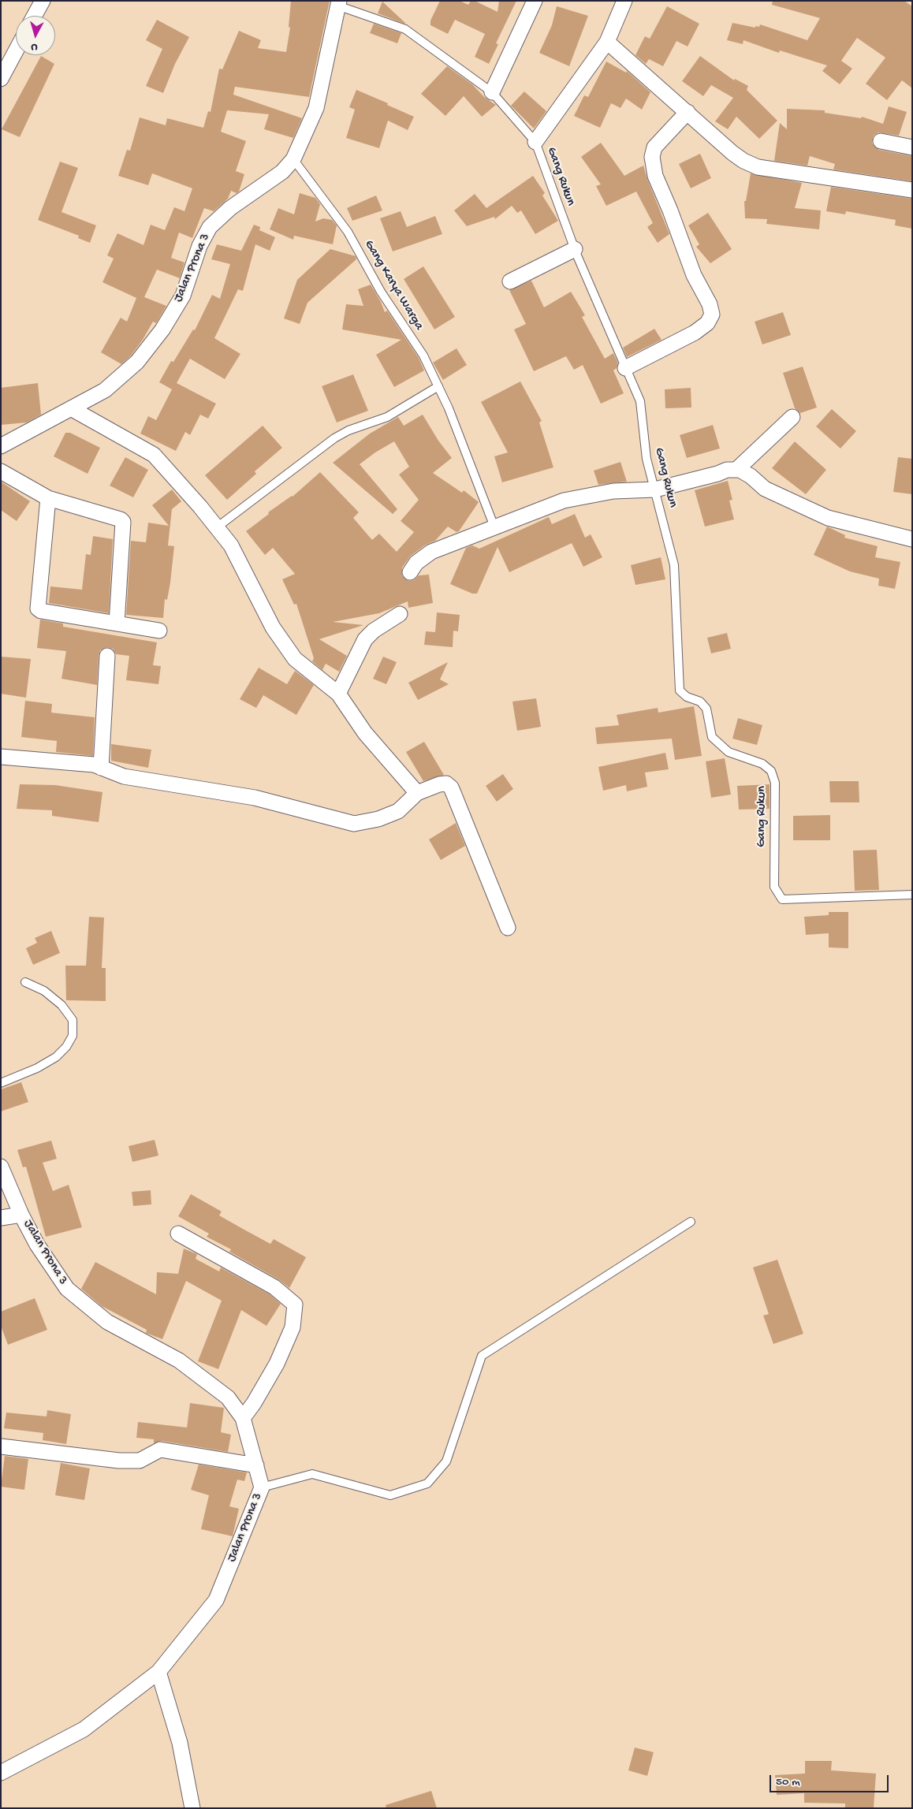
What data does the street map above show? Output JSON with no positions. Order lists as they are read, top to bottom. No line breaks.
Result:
{"streets":{"street":["Jalan Prona 3"],"lane":["Gang Rukun","Gang Karya Warga"]},"crossings":[["Gang Rukun","Jalan Prona 3"],["Jalan Prona 3","Gang Karya Warga"]],"scale_bar":"50 m","north":"bottom"}
